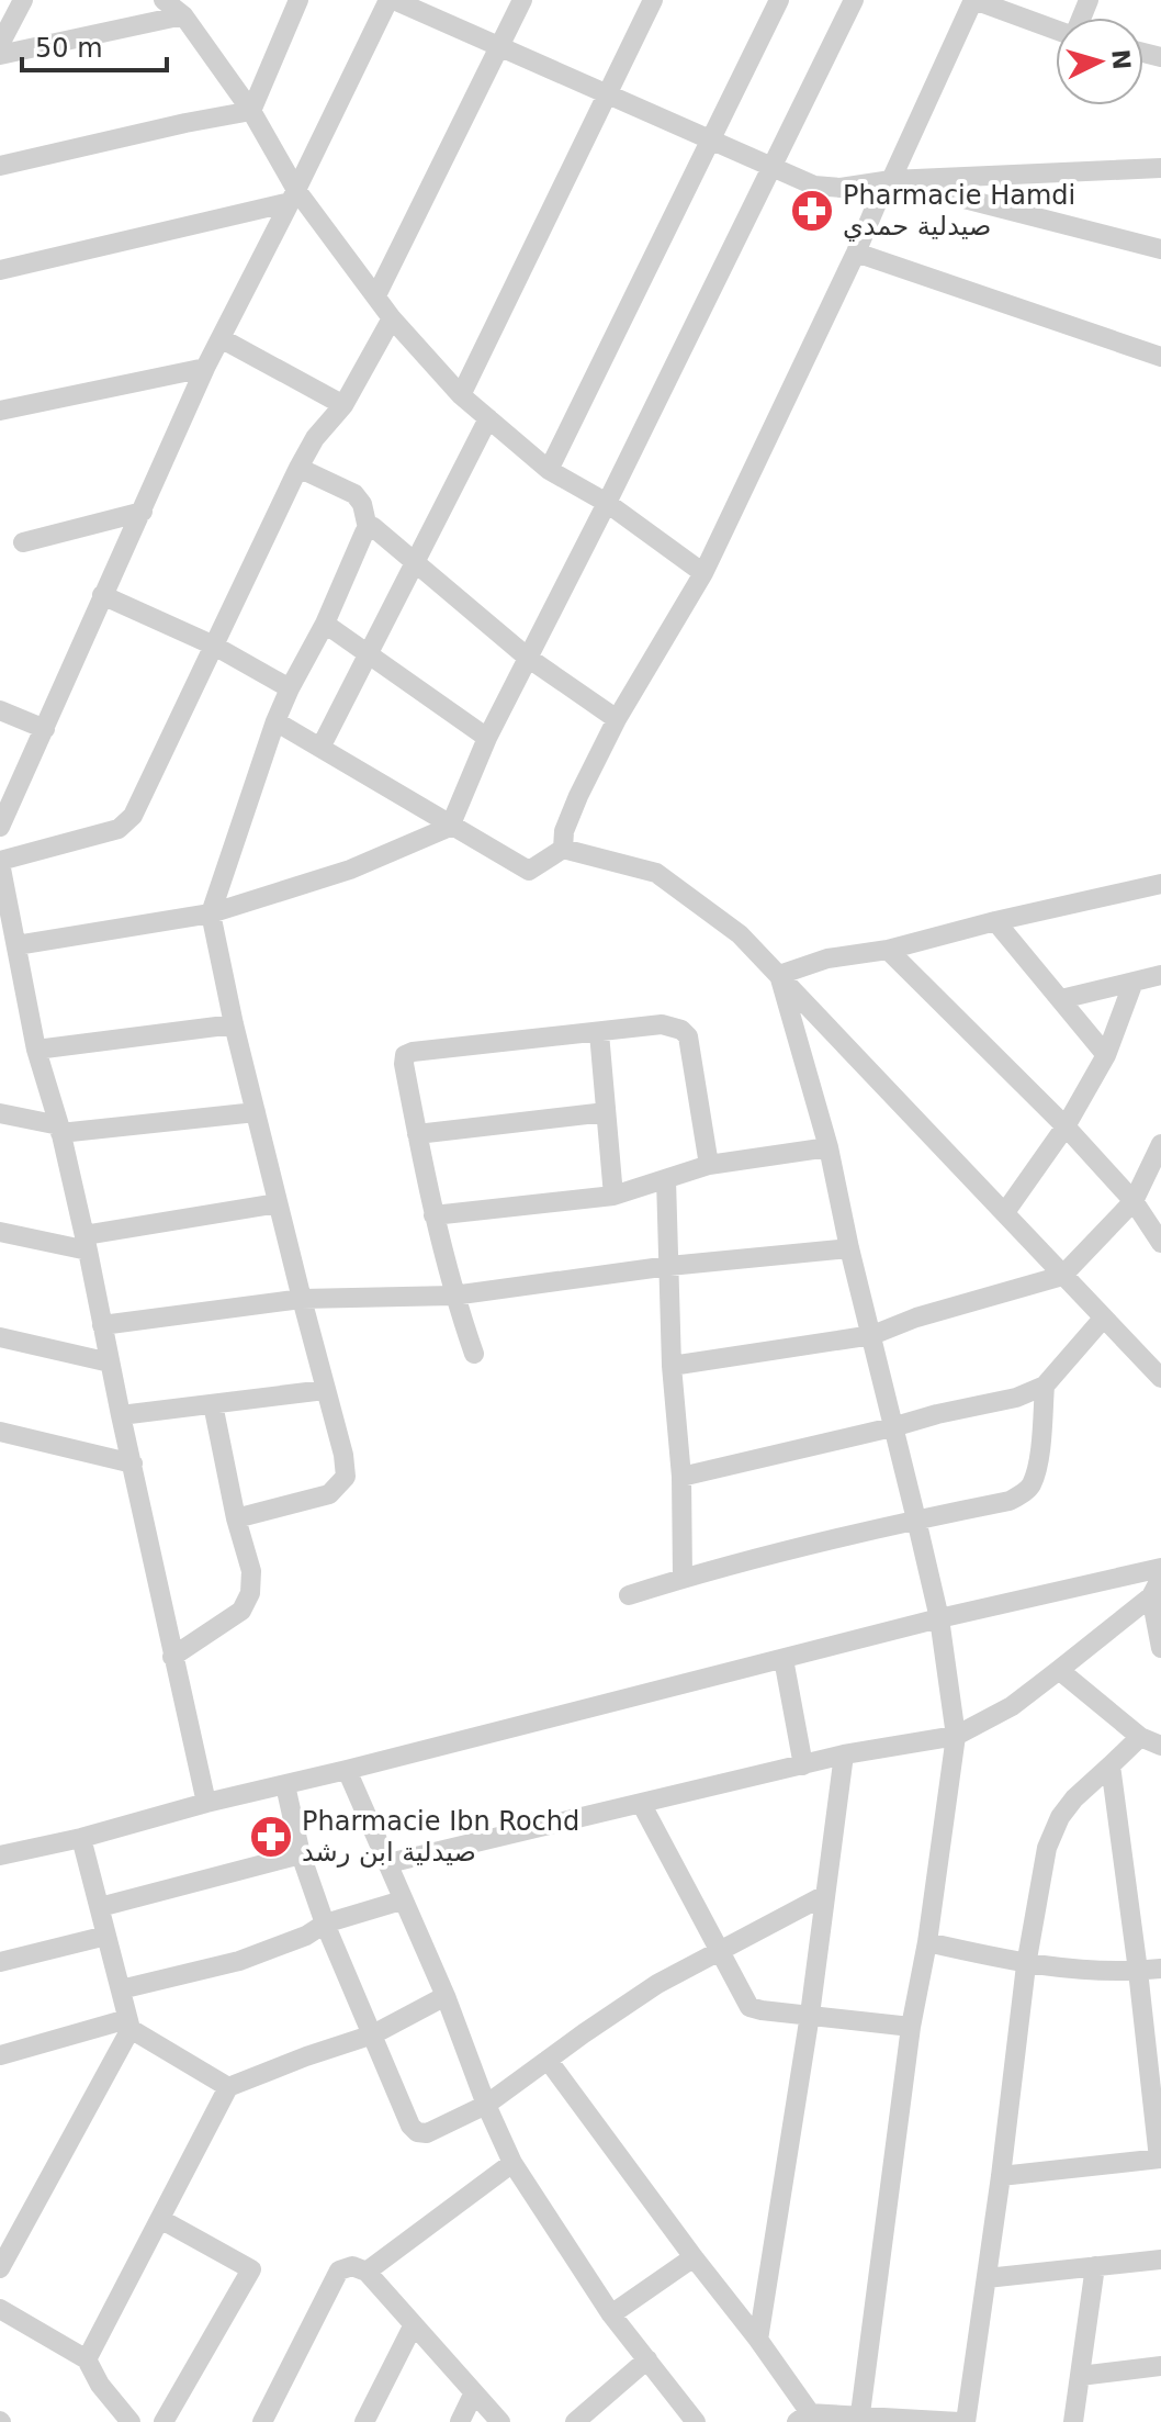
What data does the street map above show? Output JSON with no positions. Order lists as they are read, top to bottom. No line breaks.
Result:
{"places":{"pharmacy":["Pharmacie Hamdi صيدلية حمدي","Pharmacie Ibn Rochd صيدلية ابن رشد"]},"scale_bar":"50 m","north":"right"}
